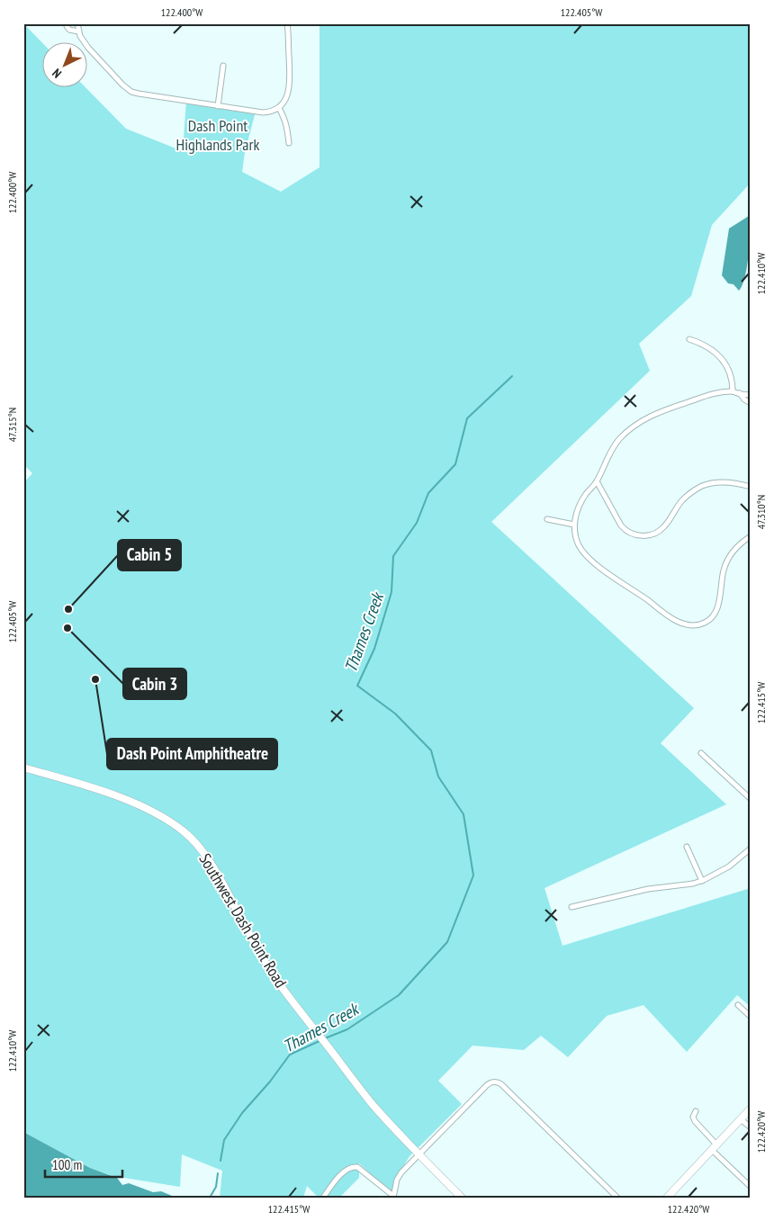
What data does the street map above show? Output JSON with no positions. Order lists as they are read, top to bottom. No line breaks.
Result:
{"streets":{"main road":["Southwest Dash Point Road"]},"water":["Thames Creek"],"parks":["Dash Point Highlands Park"],"places":["Cabin 5","Cabin 3","Dash Point Amphitheatre"],"scale_bar":"100 m","north":"bottom left","coordinates":["122.400°W","122.405°W","122.410°W","47.315°N","47.310°N","122.415°W","122.420°W"]}
